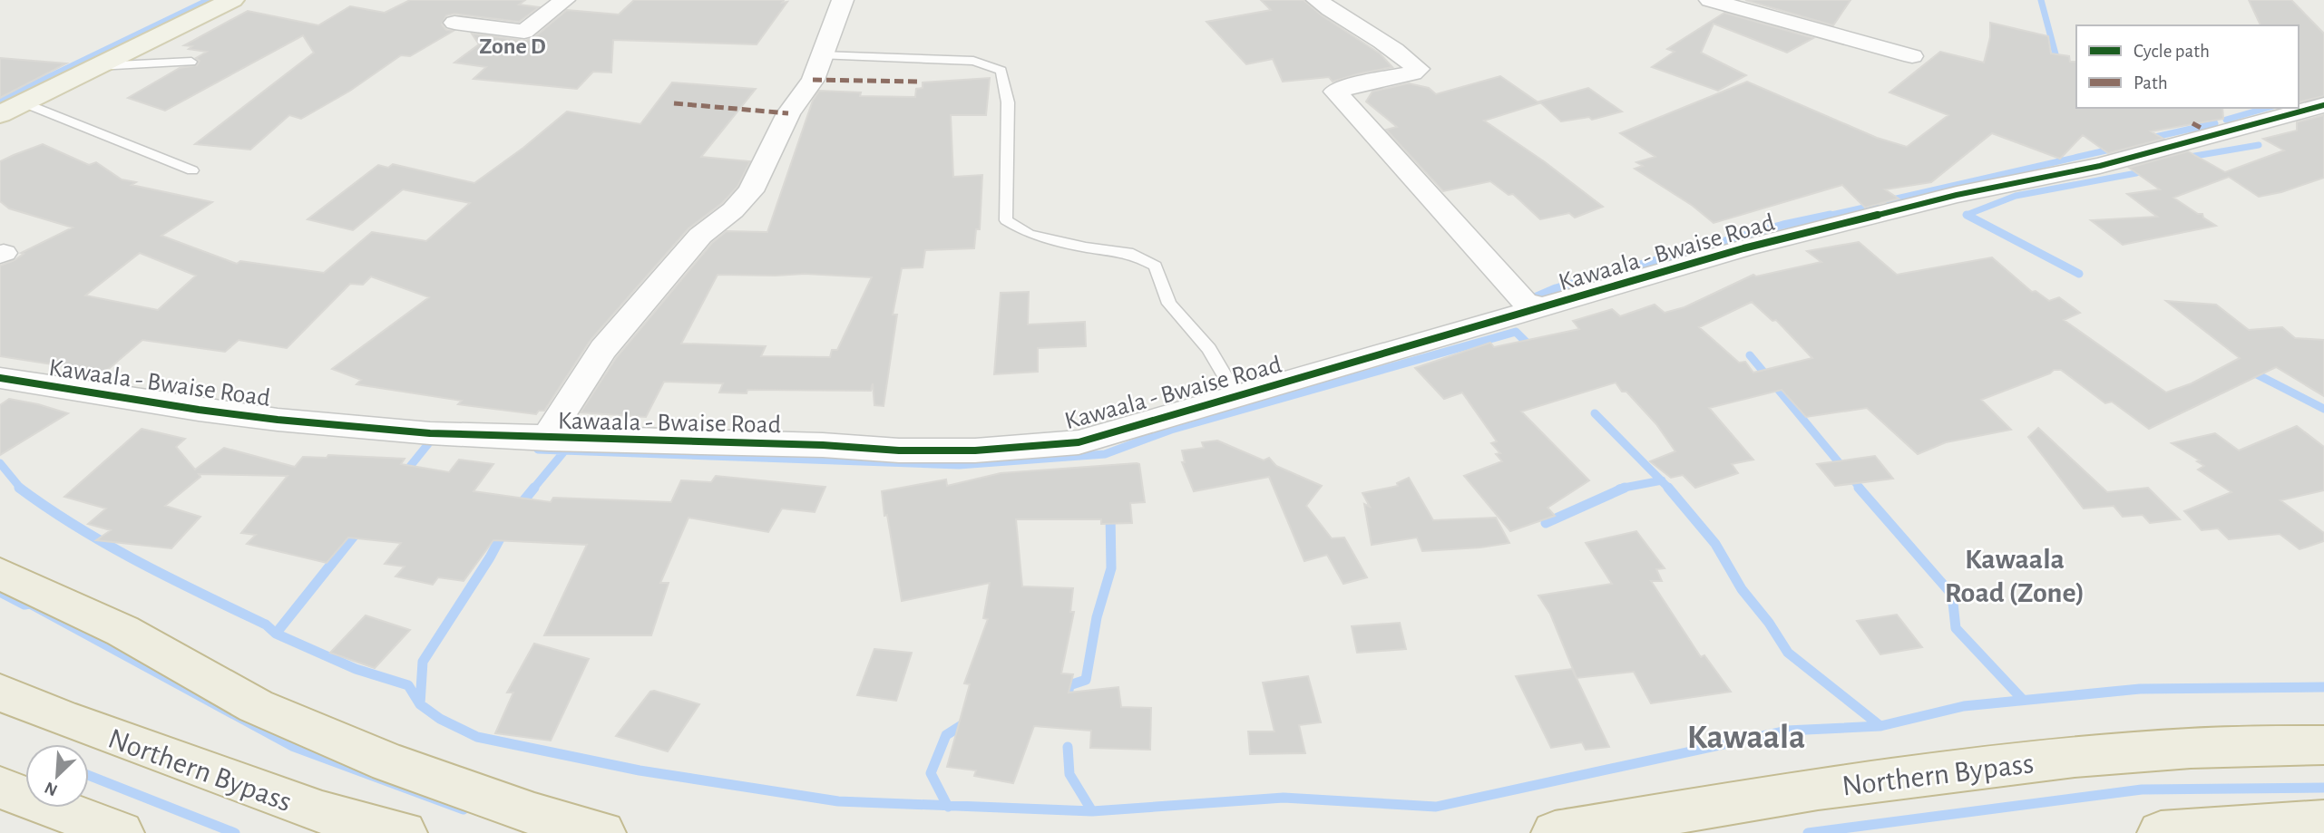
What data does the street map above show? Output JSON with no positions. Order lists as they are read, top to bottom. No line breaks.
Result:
{"streets":{"highway":["Northern Bypass"],"street":["Kawaala - Bwaise Road"]},"districts":["Zone D","Kawaala Road (Zone)","Kawaala"],"legend":["Cycle path","Path"],"north":"bottom left"}
